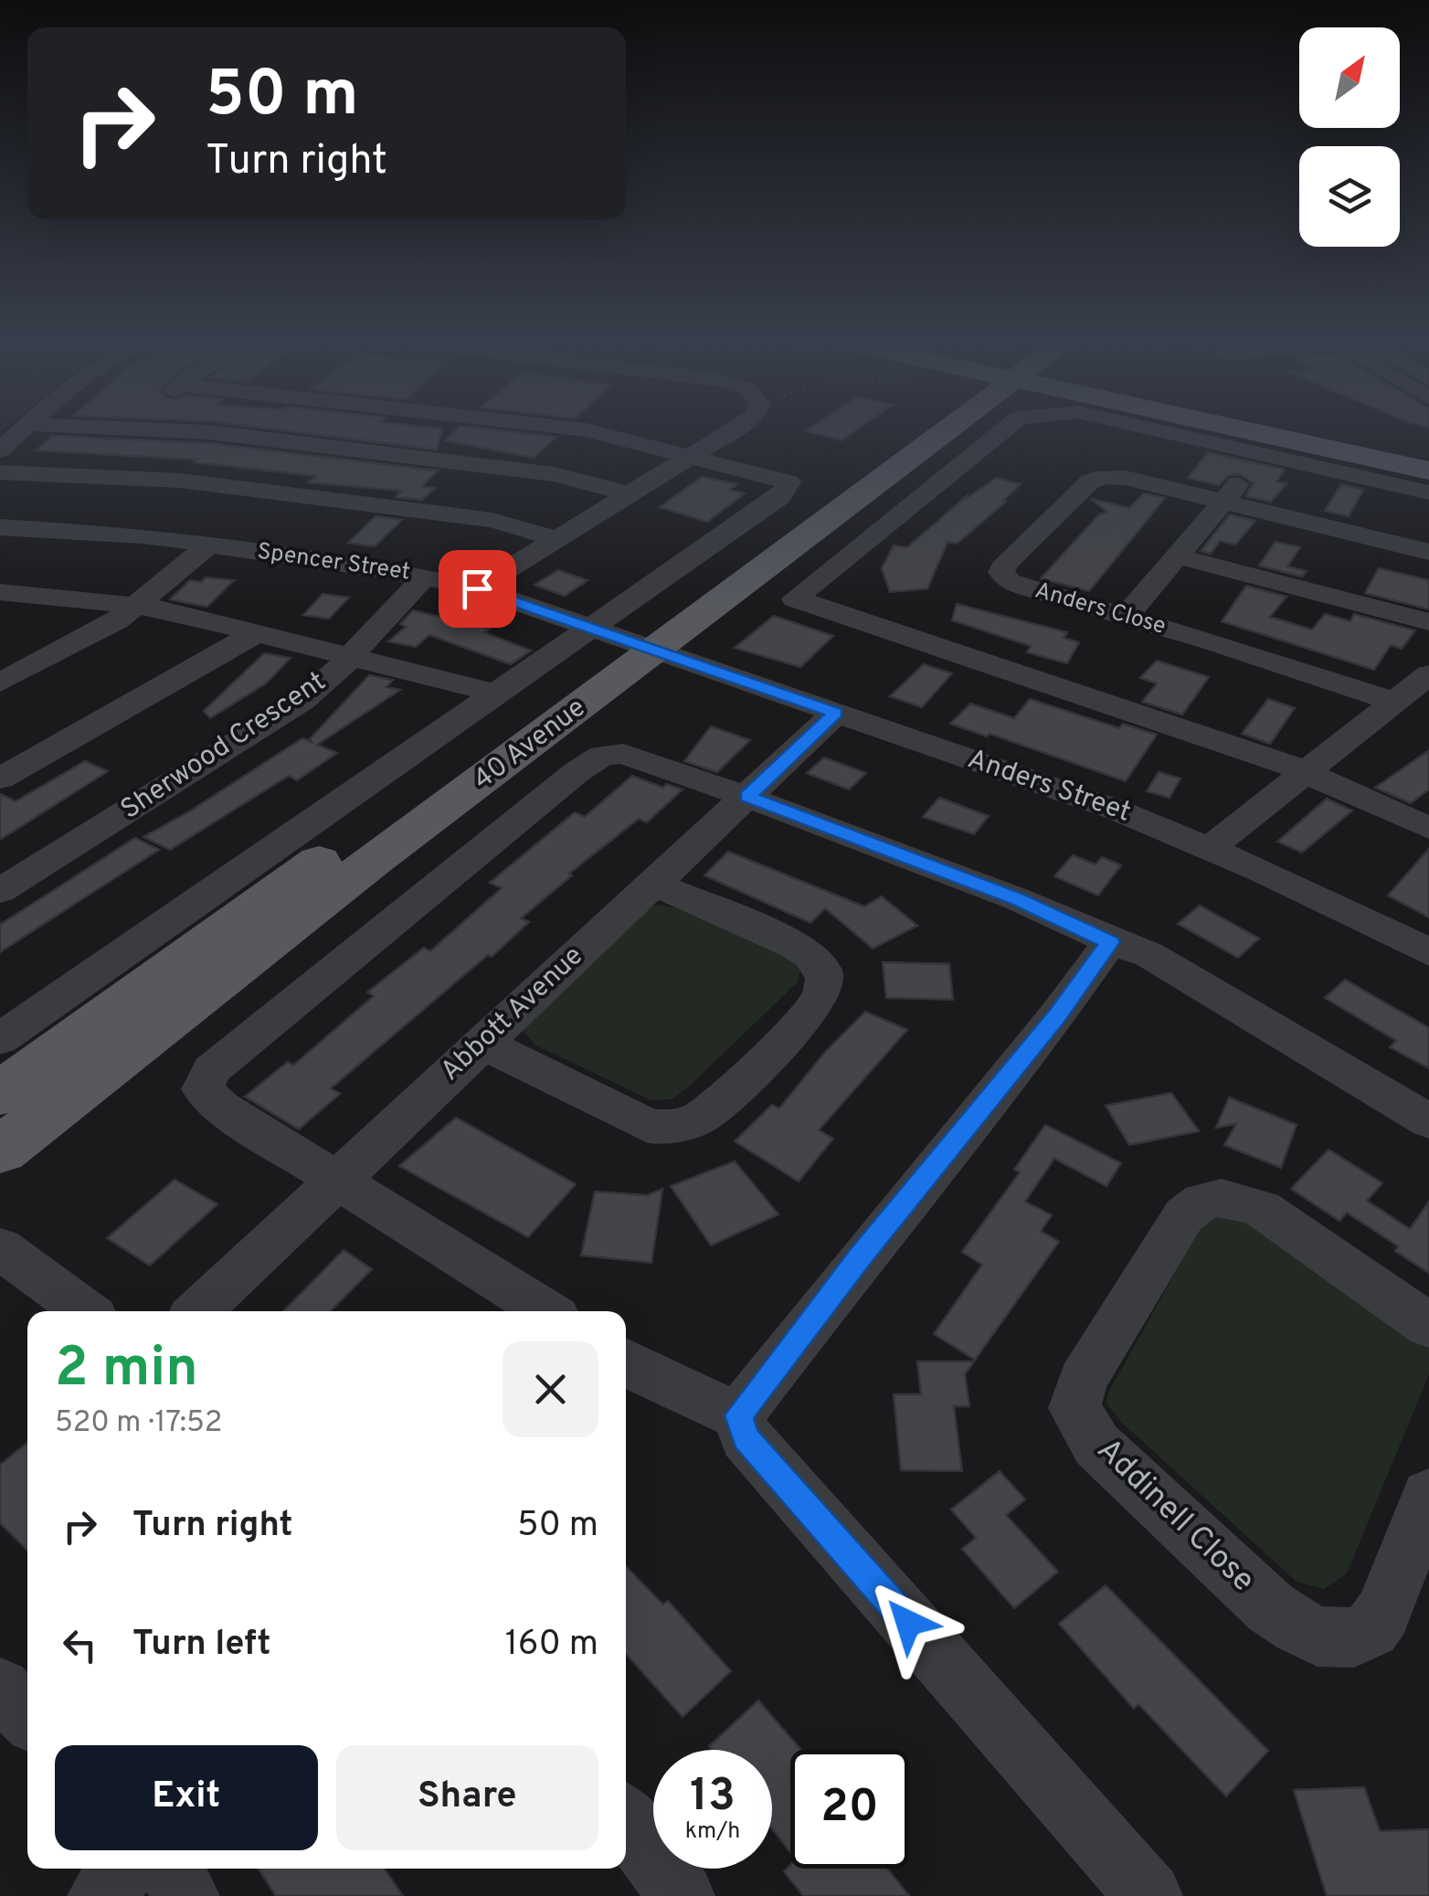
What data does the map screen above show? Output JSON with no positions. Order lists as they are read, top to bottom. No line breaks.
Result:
{"streets":{"main road":["40 Avenue"],"street":["Spencer Street","Anders Close","Sherwood Crescent","Anders Street","Abbott Avenue","Addinell Close"]},"crossings":[["Spencer Street","40 Avenue"],["Spencer Street","Sherwood Crescent"],["Spencer Street","Anders Street"],["40 Avenue","Anders Street"],["Anders Street","Abbott Avenue"]],"north":"top right","page":{"turn":["50 m","Turn right"],"heading":["2 min","520 m · 17:52"],"list":[{"name":"Turn right","value":"50 m"},{"name":"Turn left","value":"160 m"}],"buttons":["Exit","Share"],"speed":"13 km/h","limit":"20"}}
